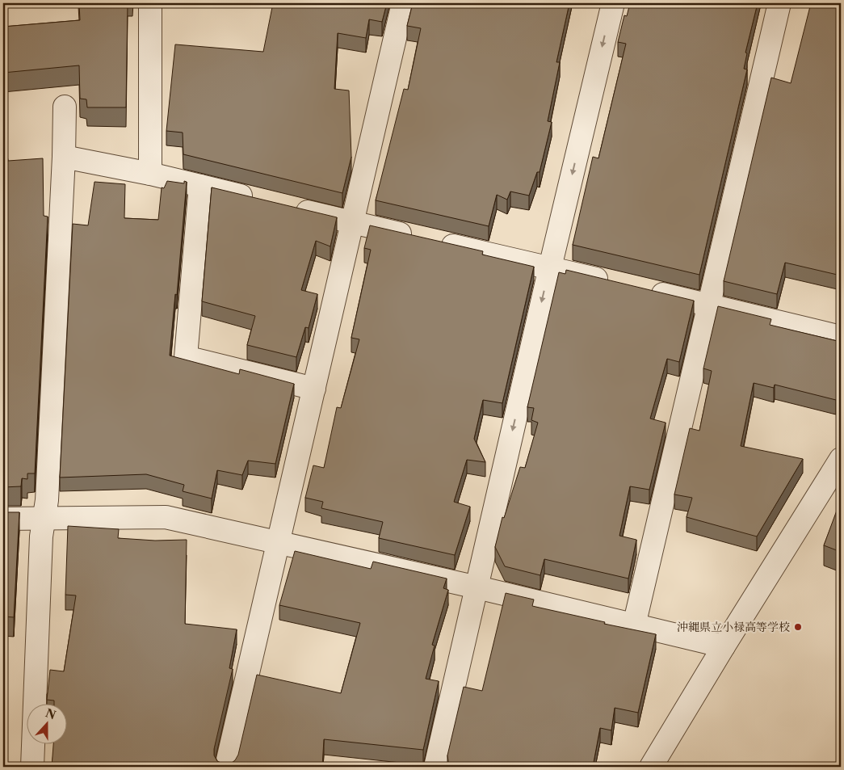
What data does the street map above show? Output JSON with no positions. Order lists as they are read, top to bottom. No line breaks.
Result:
{"places":["沖縄県立小禄高等学校"],"north":"top"}
